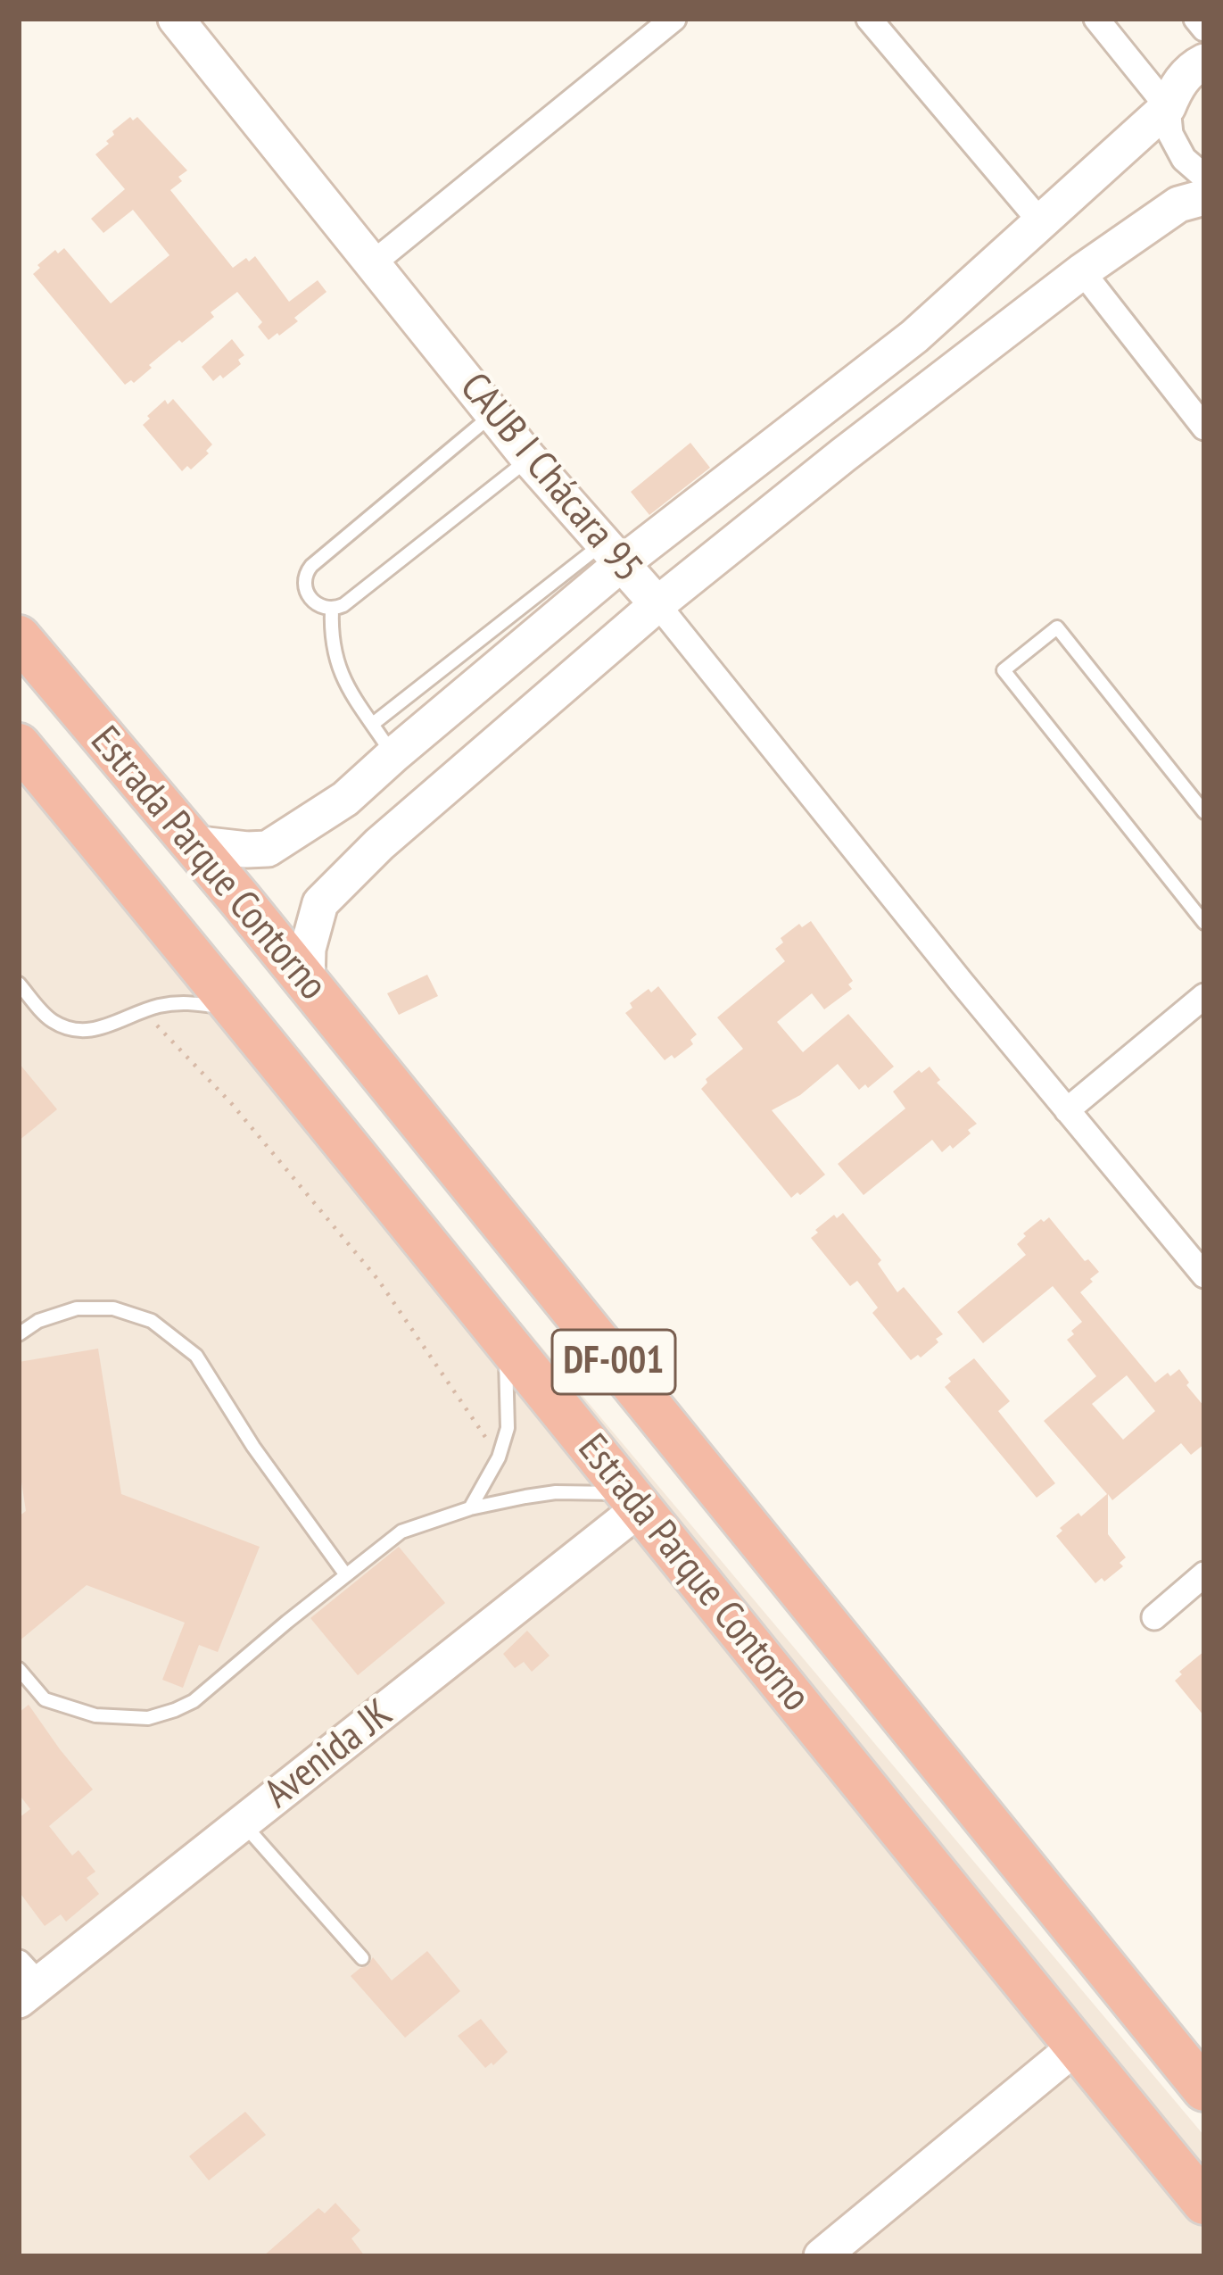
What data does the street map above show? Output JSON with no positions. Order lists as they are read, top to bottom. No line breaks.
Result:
{"streets":{"highway":["Estrada Parque Contorno","DF-001"],"street":["CAUB I Chácara 95","Avenida JK"]},"crossings":[["Estrada Parque Contorno","Avenida JK"]]}
